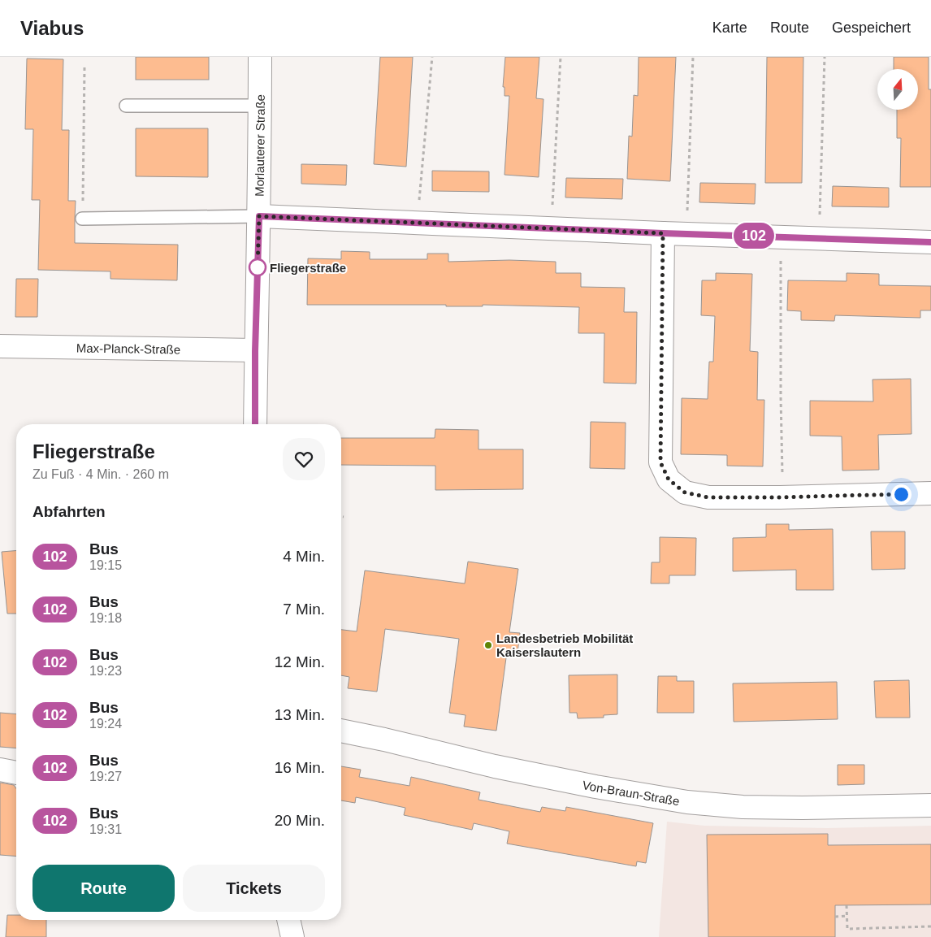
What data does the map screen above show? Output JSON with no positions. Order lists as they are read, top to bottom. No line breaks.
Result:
{"streets":{"street":["Morlauterer Straße","Max-Planck-Straße","Von-Braun-Straße"]},"crossings":[["Morlauterer Straße","Max-Planck-Straße"]],"places":["Fliegerstraße","Landesbetrieb Mobilität Kaiserslautern"],"lines":["bus line 102"],"north":"top","page":{"header":"Viabus","nav":["Karte","Route","Gespeichert"],"on_map":"102","heading":[["Fliegerstraße","Zu Fuß · 4 Min. · 260 m"],"Abfahrten"],"list":[{"mark":"102","name":"Bus","note":"19:15","value":"4 Min."},{"mark":"102","name":"Bus","note":"19:18","value":"7 Min."},{"mark":"102","name":"Bus","note":"19:23","value":"12 Min."},{"mark":"102","name":"Bus","note":"19:24","value":"13 Min."},{"mark":"102","name":"Bus","note":"19:27","value":"16 Min."},{"mark":"102","name":"Bus","note":"19:31","value":"20 Min."}],"buttons":["Route","Tickets"]}}
